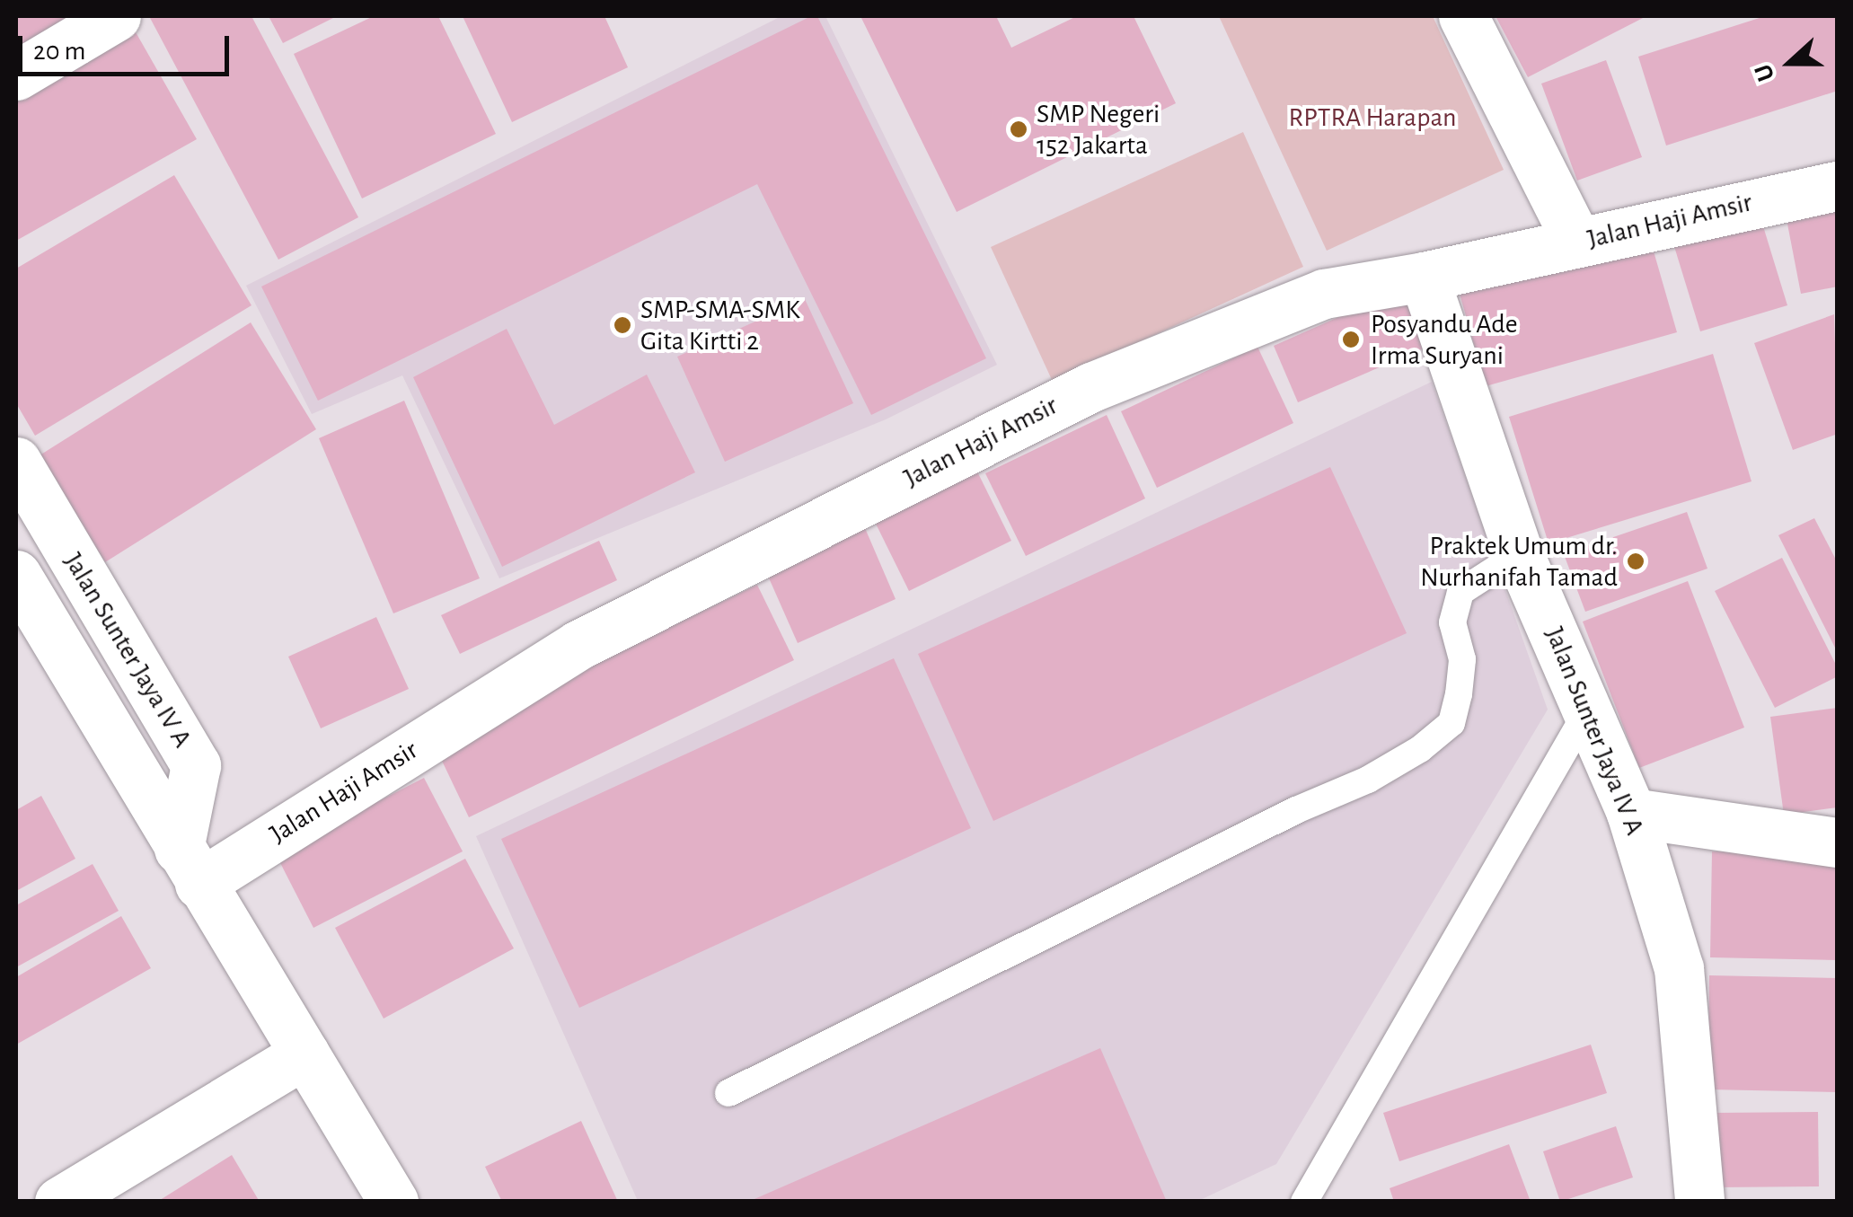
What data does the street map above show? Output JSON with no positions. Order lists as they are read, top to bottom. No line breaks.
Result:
{"streets":{"street":["Jalan Haji Amsir","Jalan Sunter Jaya IV A"]},"crossings":[["Jalan Haji Amsir","Jalan Sunter Jaya IV A"]],"parks":["RPTRA Harapan"],"places":["SMP Negeri 152 Jakarta","SMP-SMA-SMK Gita Kirtti 2","Posyandu Ade Irma Suryani","Praktek Umum dr. Nurhanifah Tamad"],"scale_bar":"20 m","north":"left"}
